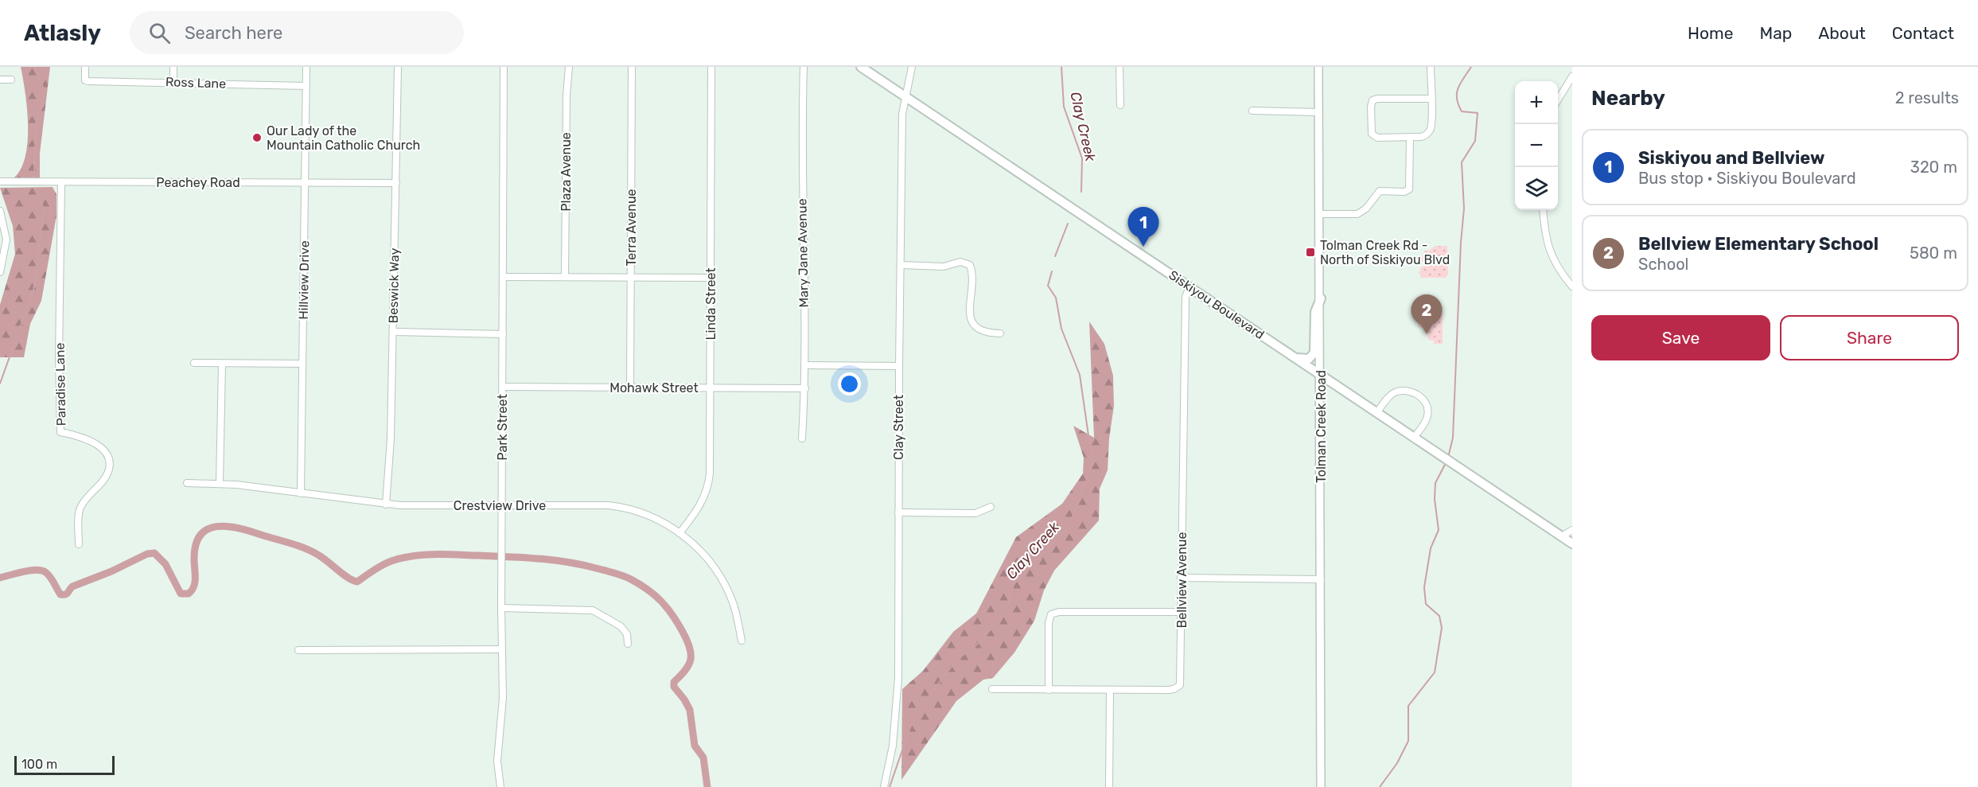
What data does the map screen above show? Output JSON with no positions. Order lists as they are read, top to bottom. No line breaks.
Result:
{"streets":{"main road":["Siskiyou Boulevard"],"street":["Ross Lane","Plaza Avenue","Peachey Road","Terra Avenue","Mary Jane Avenue","Hillview Drive","Beswick Way","Linda Street","Paradise Lane","Mohawk Street","Tolman Creek Road","Park Street","Clay Street","Crestview Drive","Bellview Avenue"]},"crossings":[["Ross Lane","Hillview Drive"],["Peachey Road","Hillview Drive"],["Peachey Road","Beswick Way"],["Peachey Road","Paradise Lane"],["Terra Avenue","Mohawk Street"],["Mary Jane Avenue","Mohawk Street"],["Hillview Drive","Crestview Drive"],["Beswick Way","Crestview Drive"],["Linda Street","Mohawk Street"],["Linda Street","Crestview Drive"],["Siskiyou Boulevard","Tolman Creek Road"],["Siskiyou Boulevard","Clay Street"],["Siskiyou Boulevard","Bellview Avenue"],["Mohawk Street","Park Street"],["Park Street","Crestview Drive"]],"water":["Clay Creek"],"places":{"other":["Our Lady of the Mountain Catholic Church"],"transit":["Tolman Creek Rd - North of Siskiyou Blvd"]},"scale_bar":"100 m","page":{"header":"Atlasly","search":"Search here","nav":["Home","Map","About","Contact"],"heading":["Nearby","2 results"],"map_buttons":["+","−"],"list":[{"mark":"1","name":"Siskiyou and Bellview","note":"Bus stop · Siskiyou Boulevard","value":"320 m"},{"mark":"2","name":"Bellview Elementary School","note":"School","value":"580 m"}],"pins":["1","2"],"buttons":["Save","Share"],"scale":"100 m"}}
